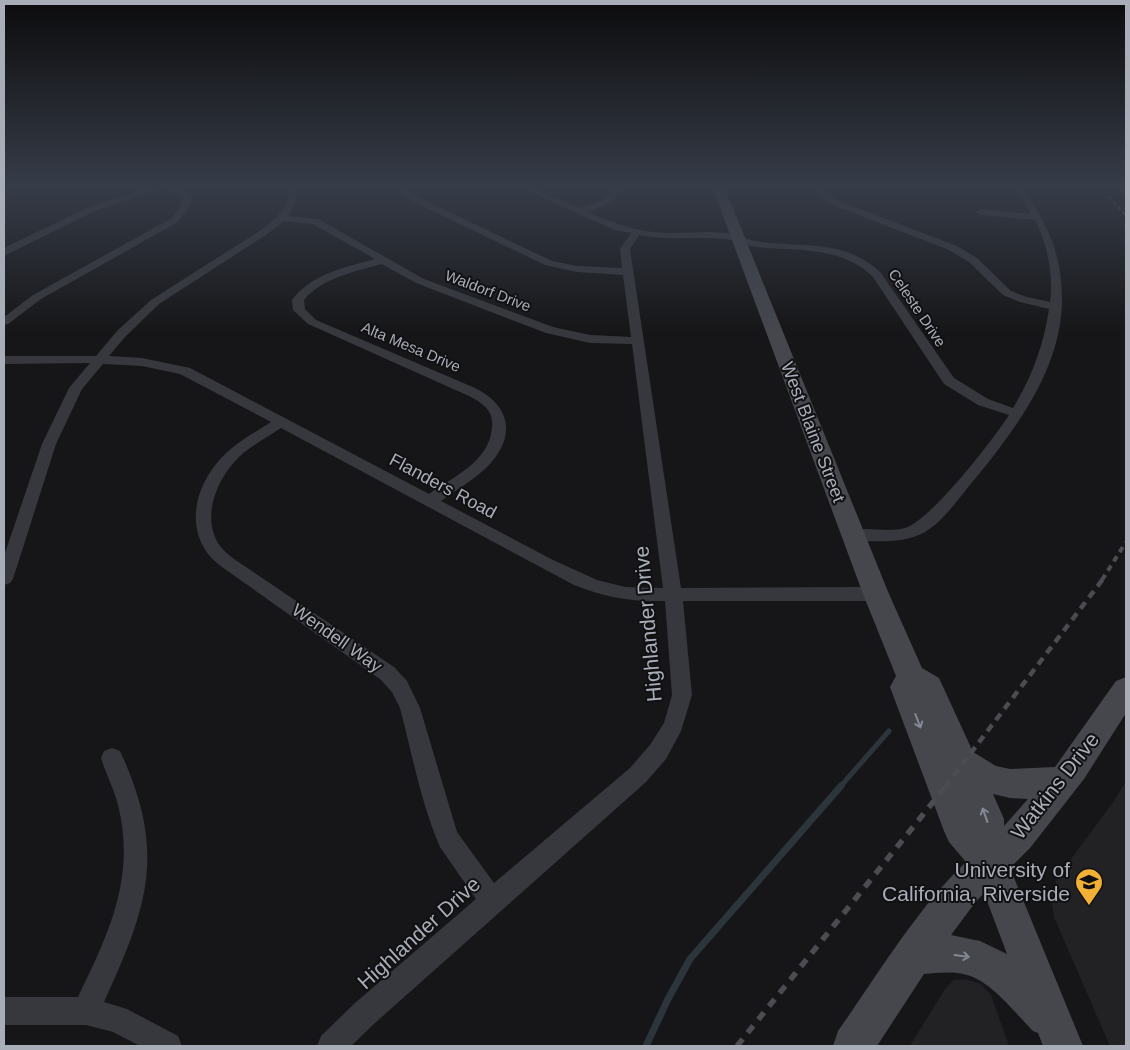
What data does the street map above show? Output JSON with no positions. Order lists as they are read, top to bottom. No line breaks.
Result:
{"streets":{"street":["Waldorf Drive","Celeste Drive","Alta Mesa Drive","West Blaine Street","Flanders Road","Highlander Drive","Wendell Way","Watkins Drive"]},"crossings":[["Waldorf Drive","Alta Mesa Drive"],["Waldorf Drive","Highlander Drive"],["Celeste Drive","West Blaine Street"],["Alta Mesa Drive","Flanders Road"],["West Blaine Street","Flanders Road"],["West Blaine Street","Watkins Drive"],["Flanders Road","Highlander Drive"],["Flanders Road","Wendell Way"],["Highlander Drive","Wendell Way"]],"places":{"school or university":["University of California, Riverside"]}}
